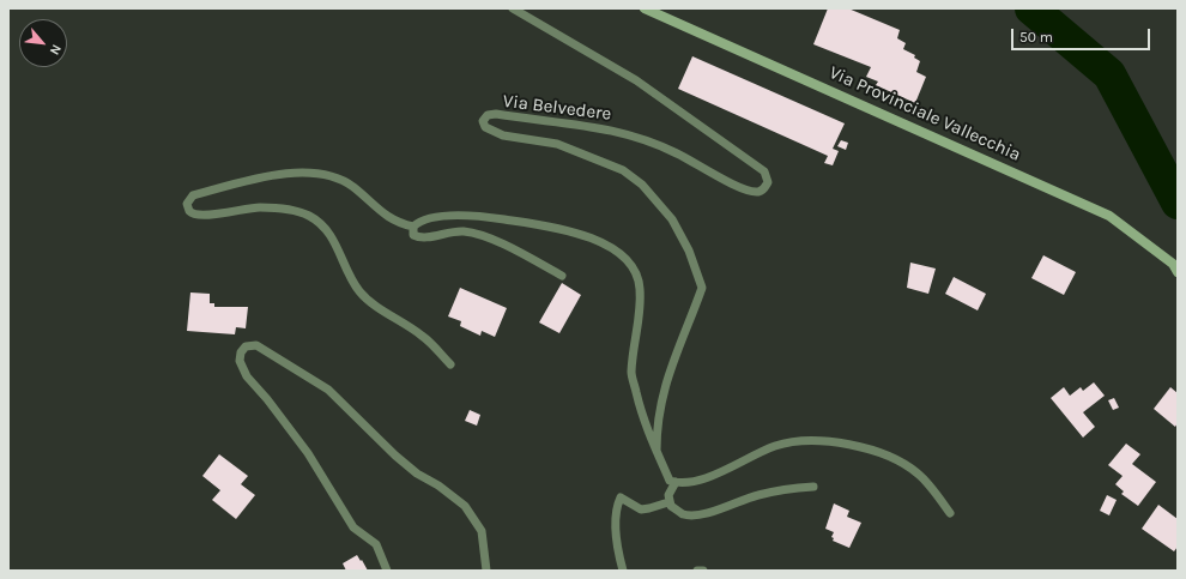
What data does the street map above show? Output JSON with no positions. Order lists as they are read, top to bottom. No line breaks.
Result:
{"streets":{"main road":["Via Provinciale Vallecchia"],"lane":["Via Belvedere"]},"scale_bar":"50 m","north":"bottom right"}
